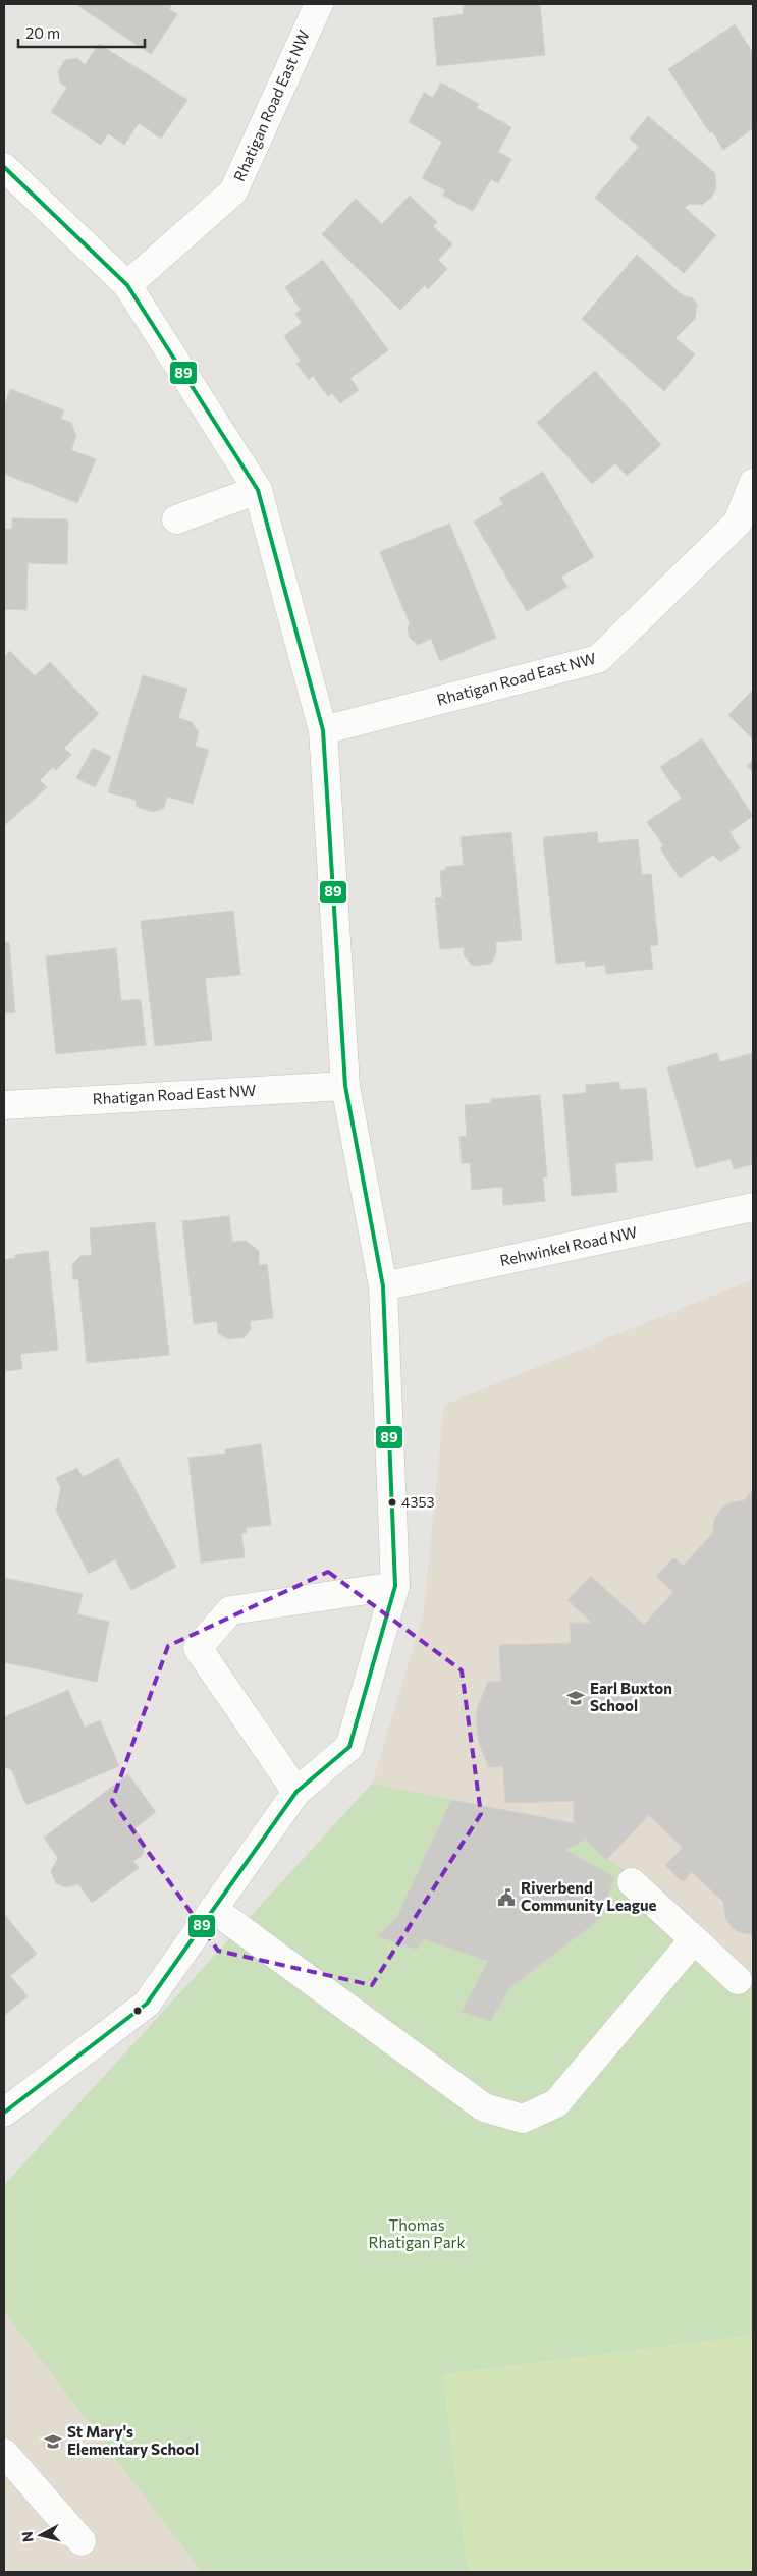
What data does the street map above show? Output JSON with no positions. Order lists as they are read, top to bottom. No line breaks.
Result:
{"streets":{"street":["Rhatigan Road East NW","Rehwinkel Road NW"]},"parks":["Thomas Rhatigan Park"],"places":{"other":["4353"],"school or university":["Earl Buxton School","St Mary's Elementary School"],"public building":["Riverbend Community League"]},"lines":["transit line 89"],"scale_bar":"20 m","north":"left"}
